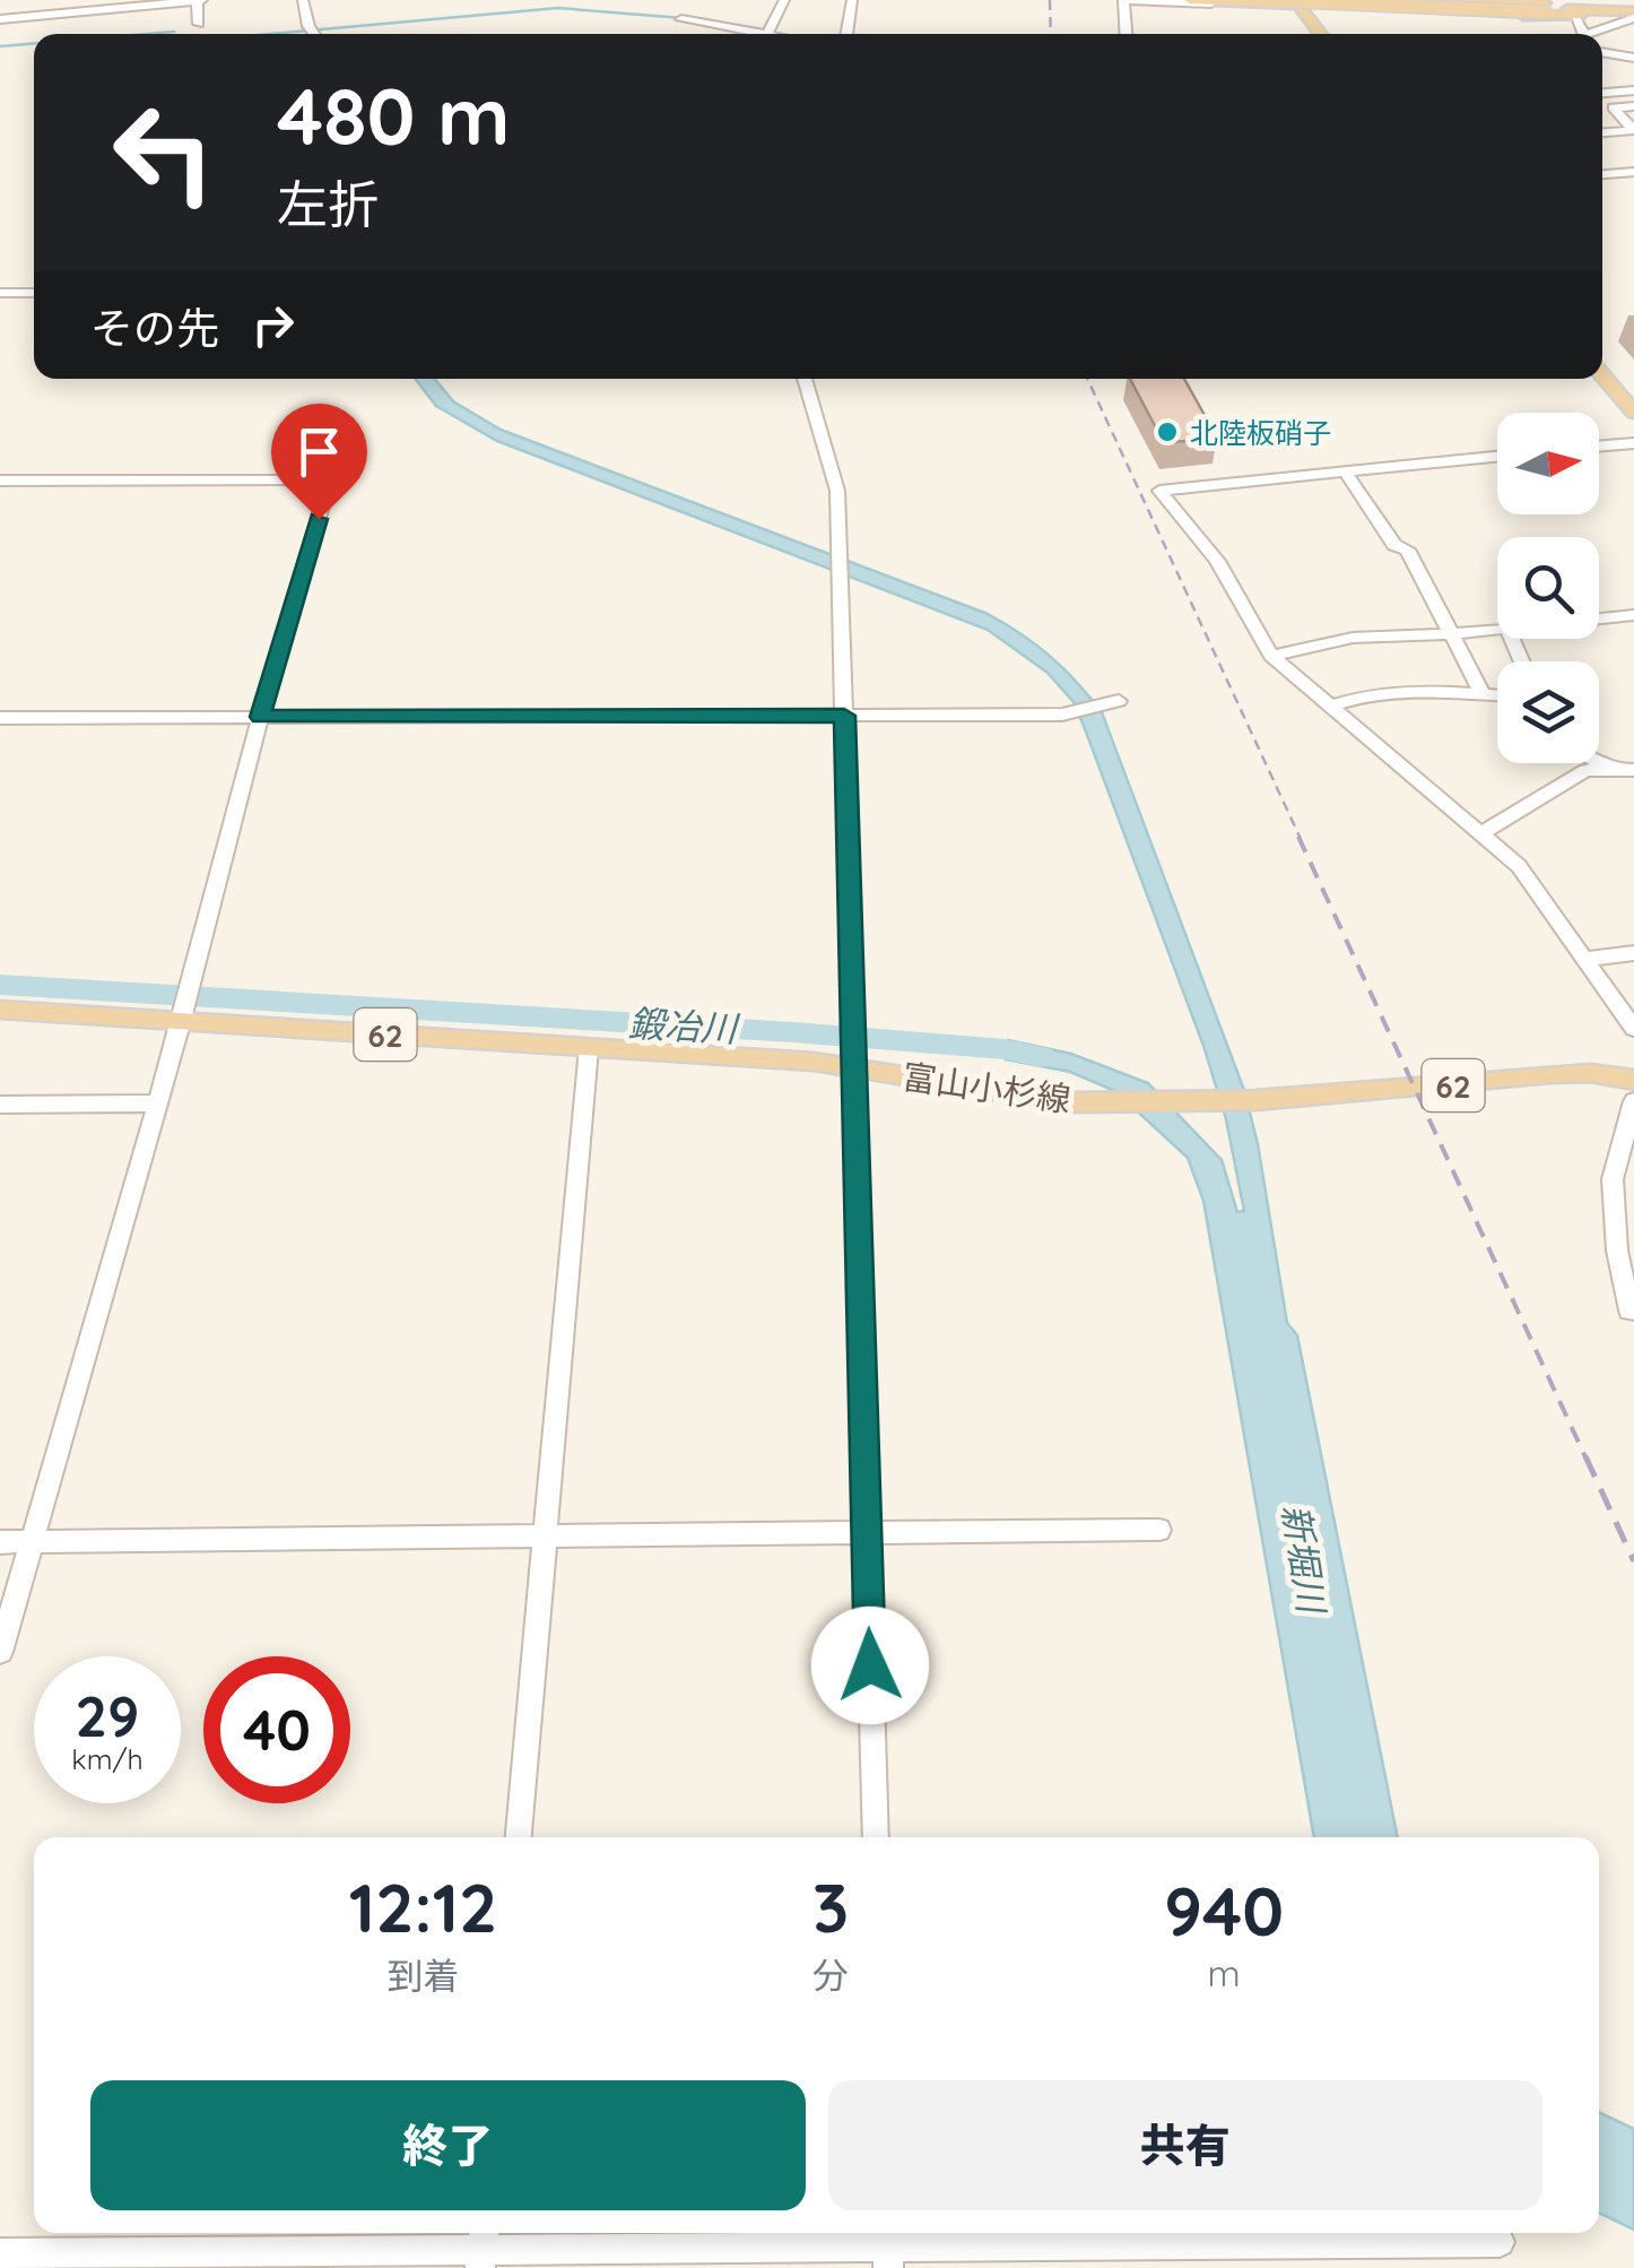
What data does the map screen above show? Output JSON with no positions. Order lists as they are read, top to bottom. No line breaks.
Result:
{"streets":{"main road":["62","富山小杉線"]},"water":["鍛冶川","新堀川"],"places":["北陸板硝子"],"north":"right","page":{"turn":["480 m","左折"],"then":"その先","speed":"29 km/h","limit":"40","eta":["12:12","到着","3","分","940","m"],"buttons":["終了","共有"]}}
